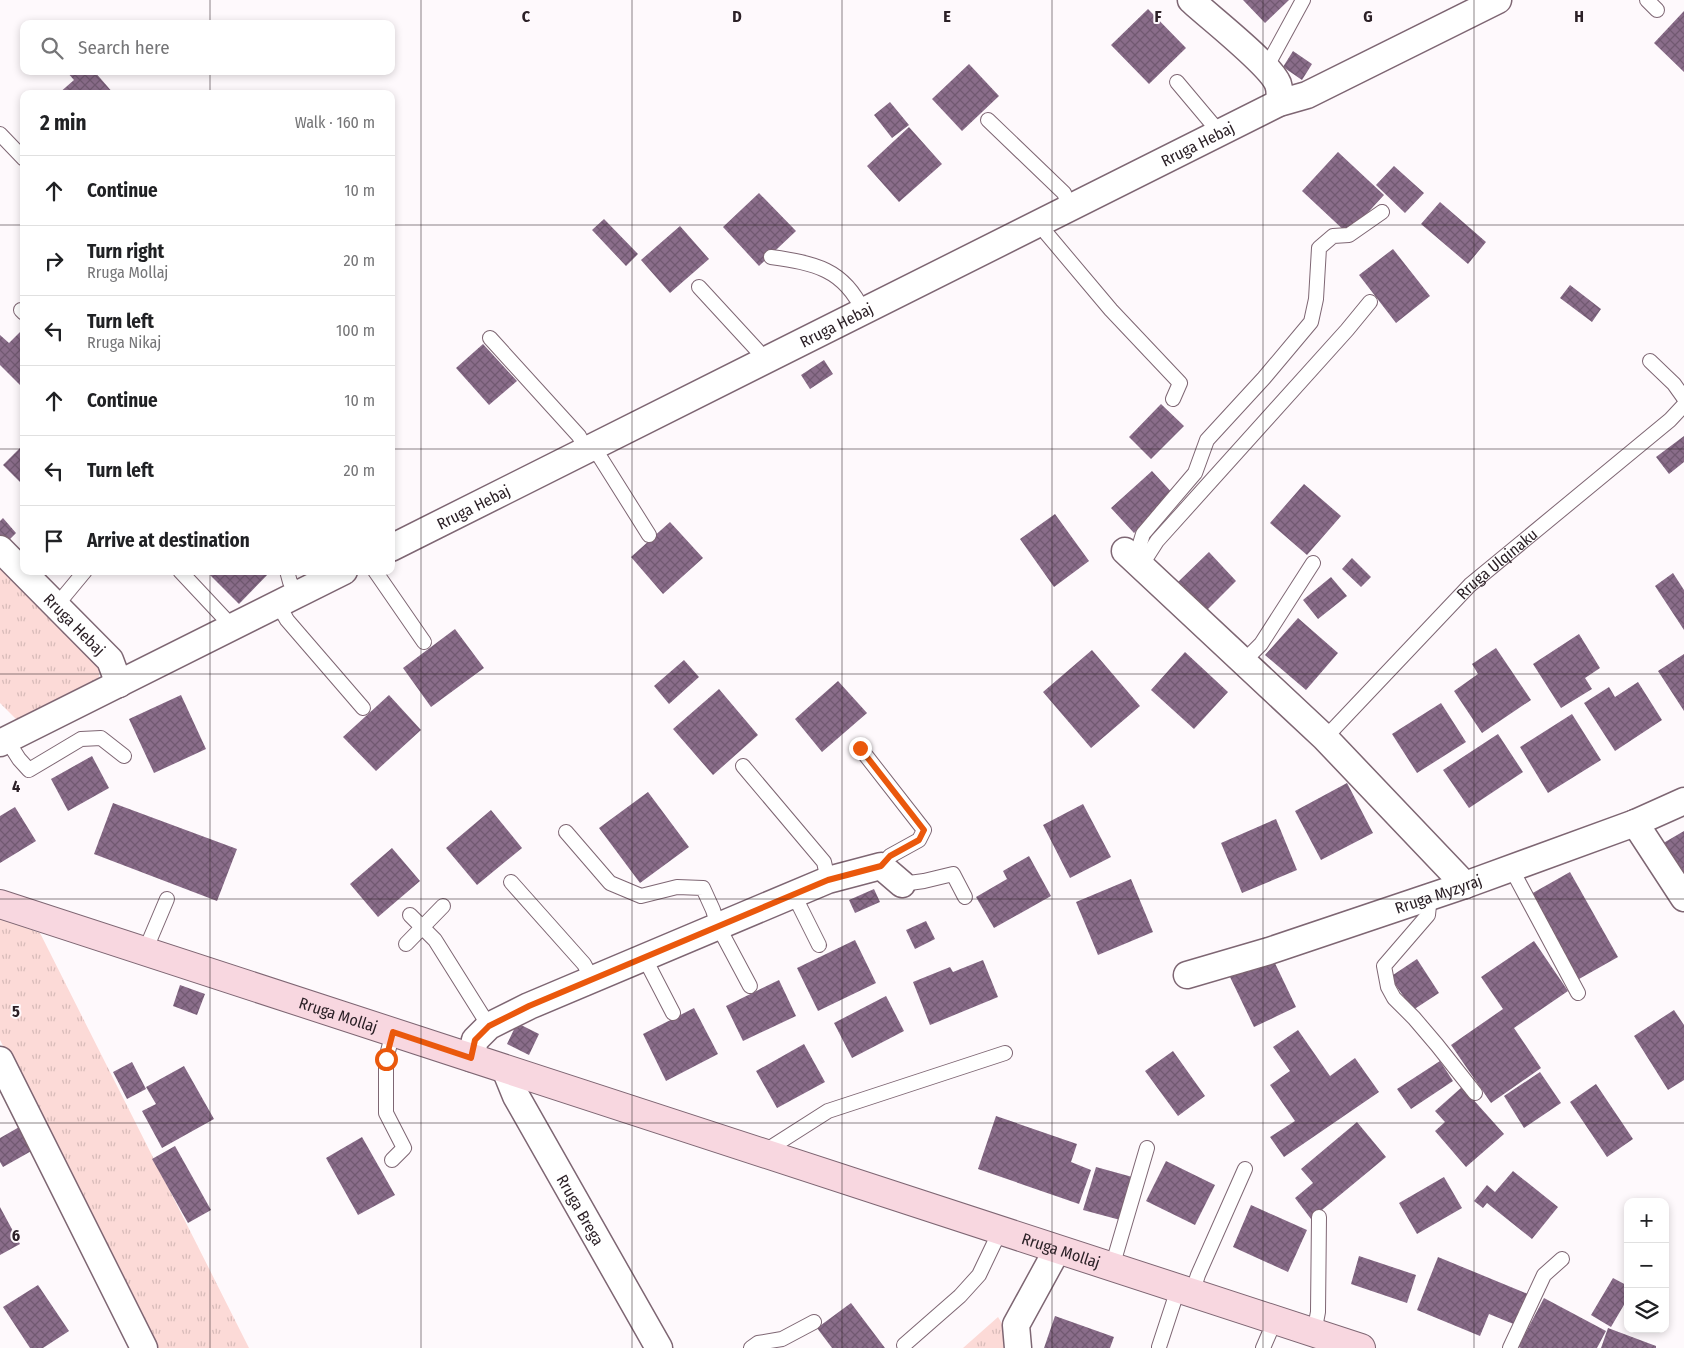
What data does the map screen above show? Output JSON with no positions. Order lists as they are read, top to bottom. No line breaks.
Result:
{"streets":{"street":["Rruga Hebaj","Rruga Myzyraj","Rruga Mollaj","Rruga Brega"],"lane":["Rruga Ulqinaku"]},"crossings":[["Rruga Mollaj","Rruga Brega"]],"page":{"search":"Search here","heading":["2 min","Walk · 160 m"],"list":[["Continue","10 m"],["Turn right","Rruga Mollaj","20 m"],["Turn left","Rruga Nikaj","100 m"],["Continue","10 m"],["Turn left","20 m"],"Arrive at destination"],"map_buttons":["+","−"]},"grid":{"columns":["C","D","E","F","G","H"],"rows":["4","5","6"]}}
